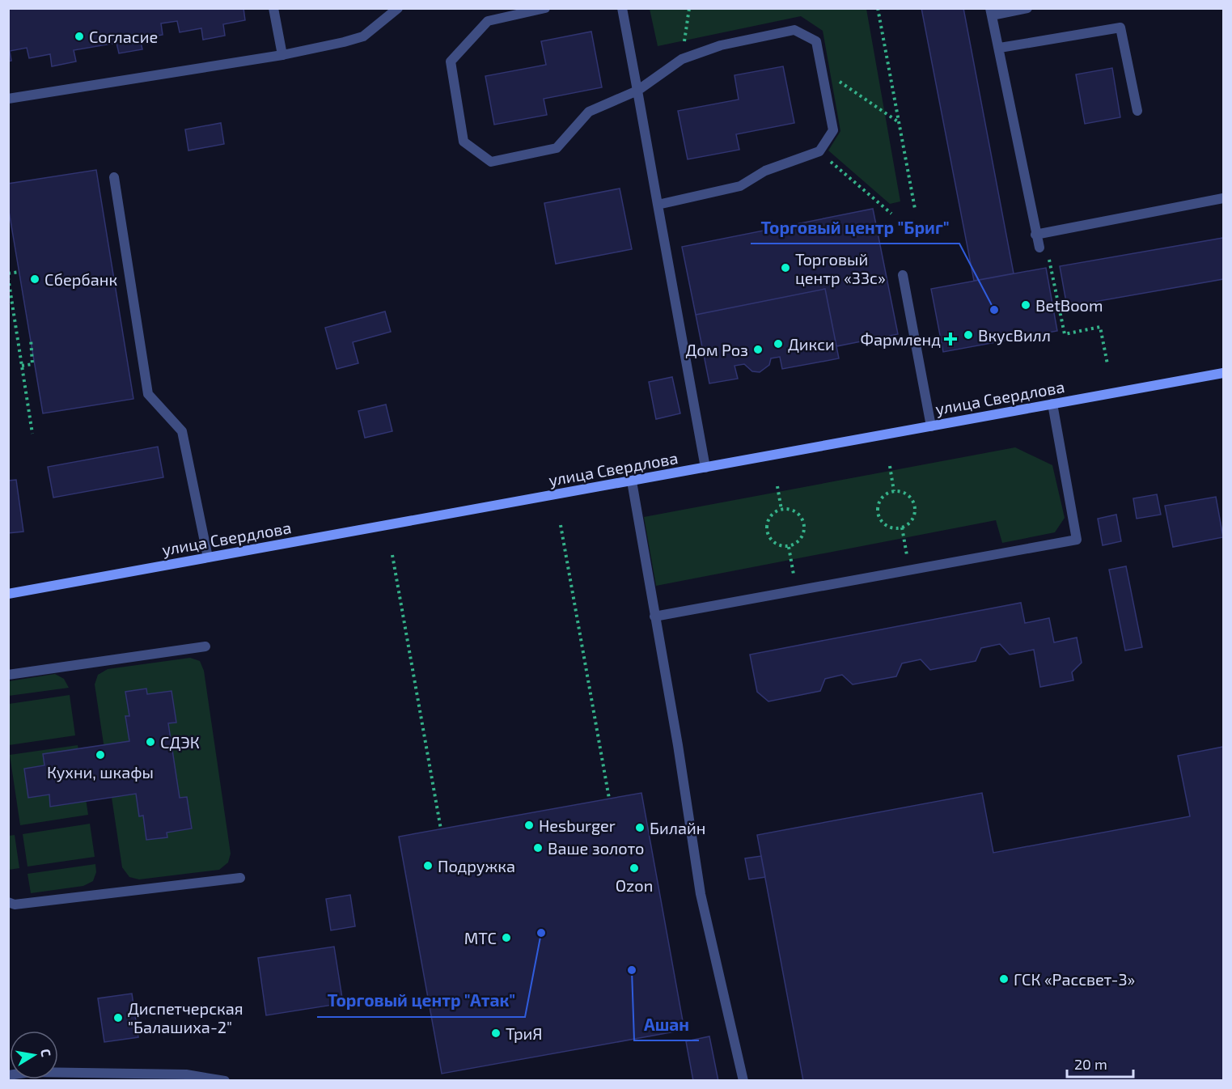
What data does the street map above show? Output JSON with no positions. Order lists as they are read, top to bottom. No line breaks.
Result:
{"streets":{"main road":["улица Свердлова"]},"places":{"other":["Согласие","Торговый центр «33с»","Сбербанк","BetBoom","Торговый центр \"Бриг\"","ВкусВилл","Дикси","Дом Роз","СДЭК","Кухни, шкафы","Hesburger","Билайн","Ваше золото","Подружка","Ozon","Торговый центр \"Атак\"","МТС","Ашан","ГСК «Рассвет-3»","Диспетчерская \"Балашиха-2\"","ТриЯ"],"health":["Фармленд"]},"scale_bar":"20 m","north":"right"}
